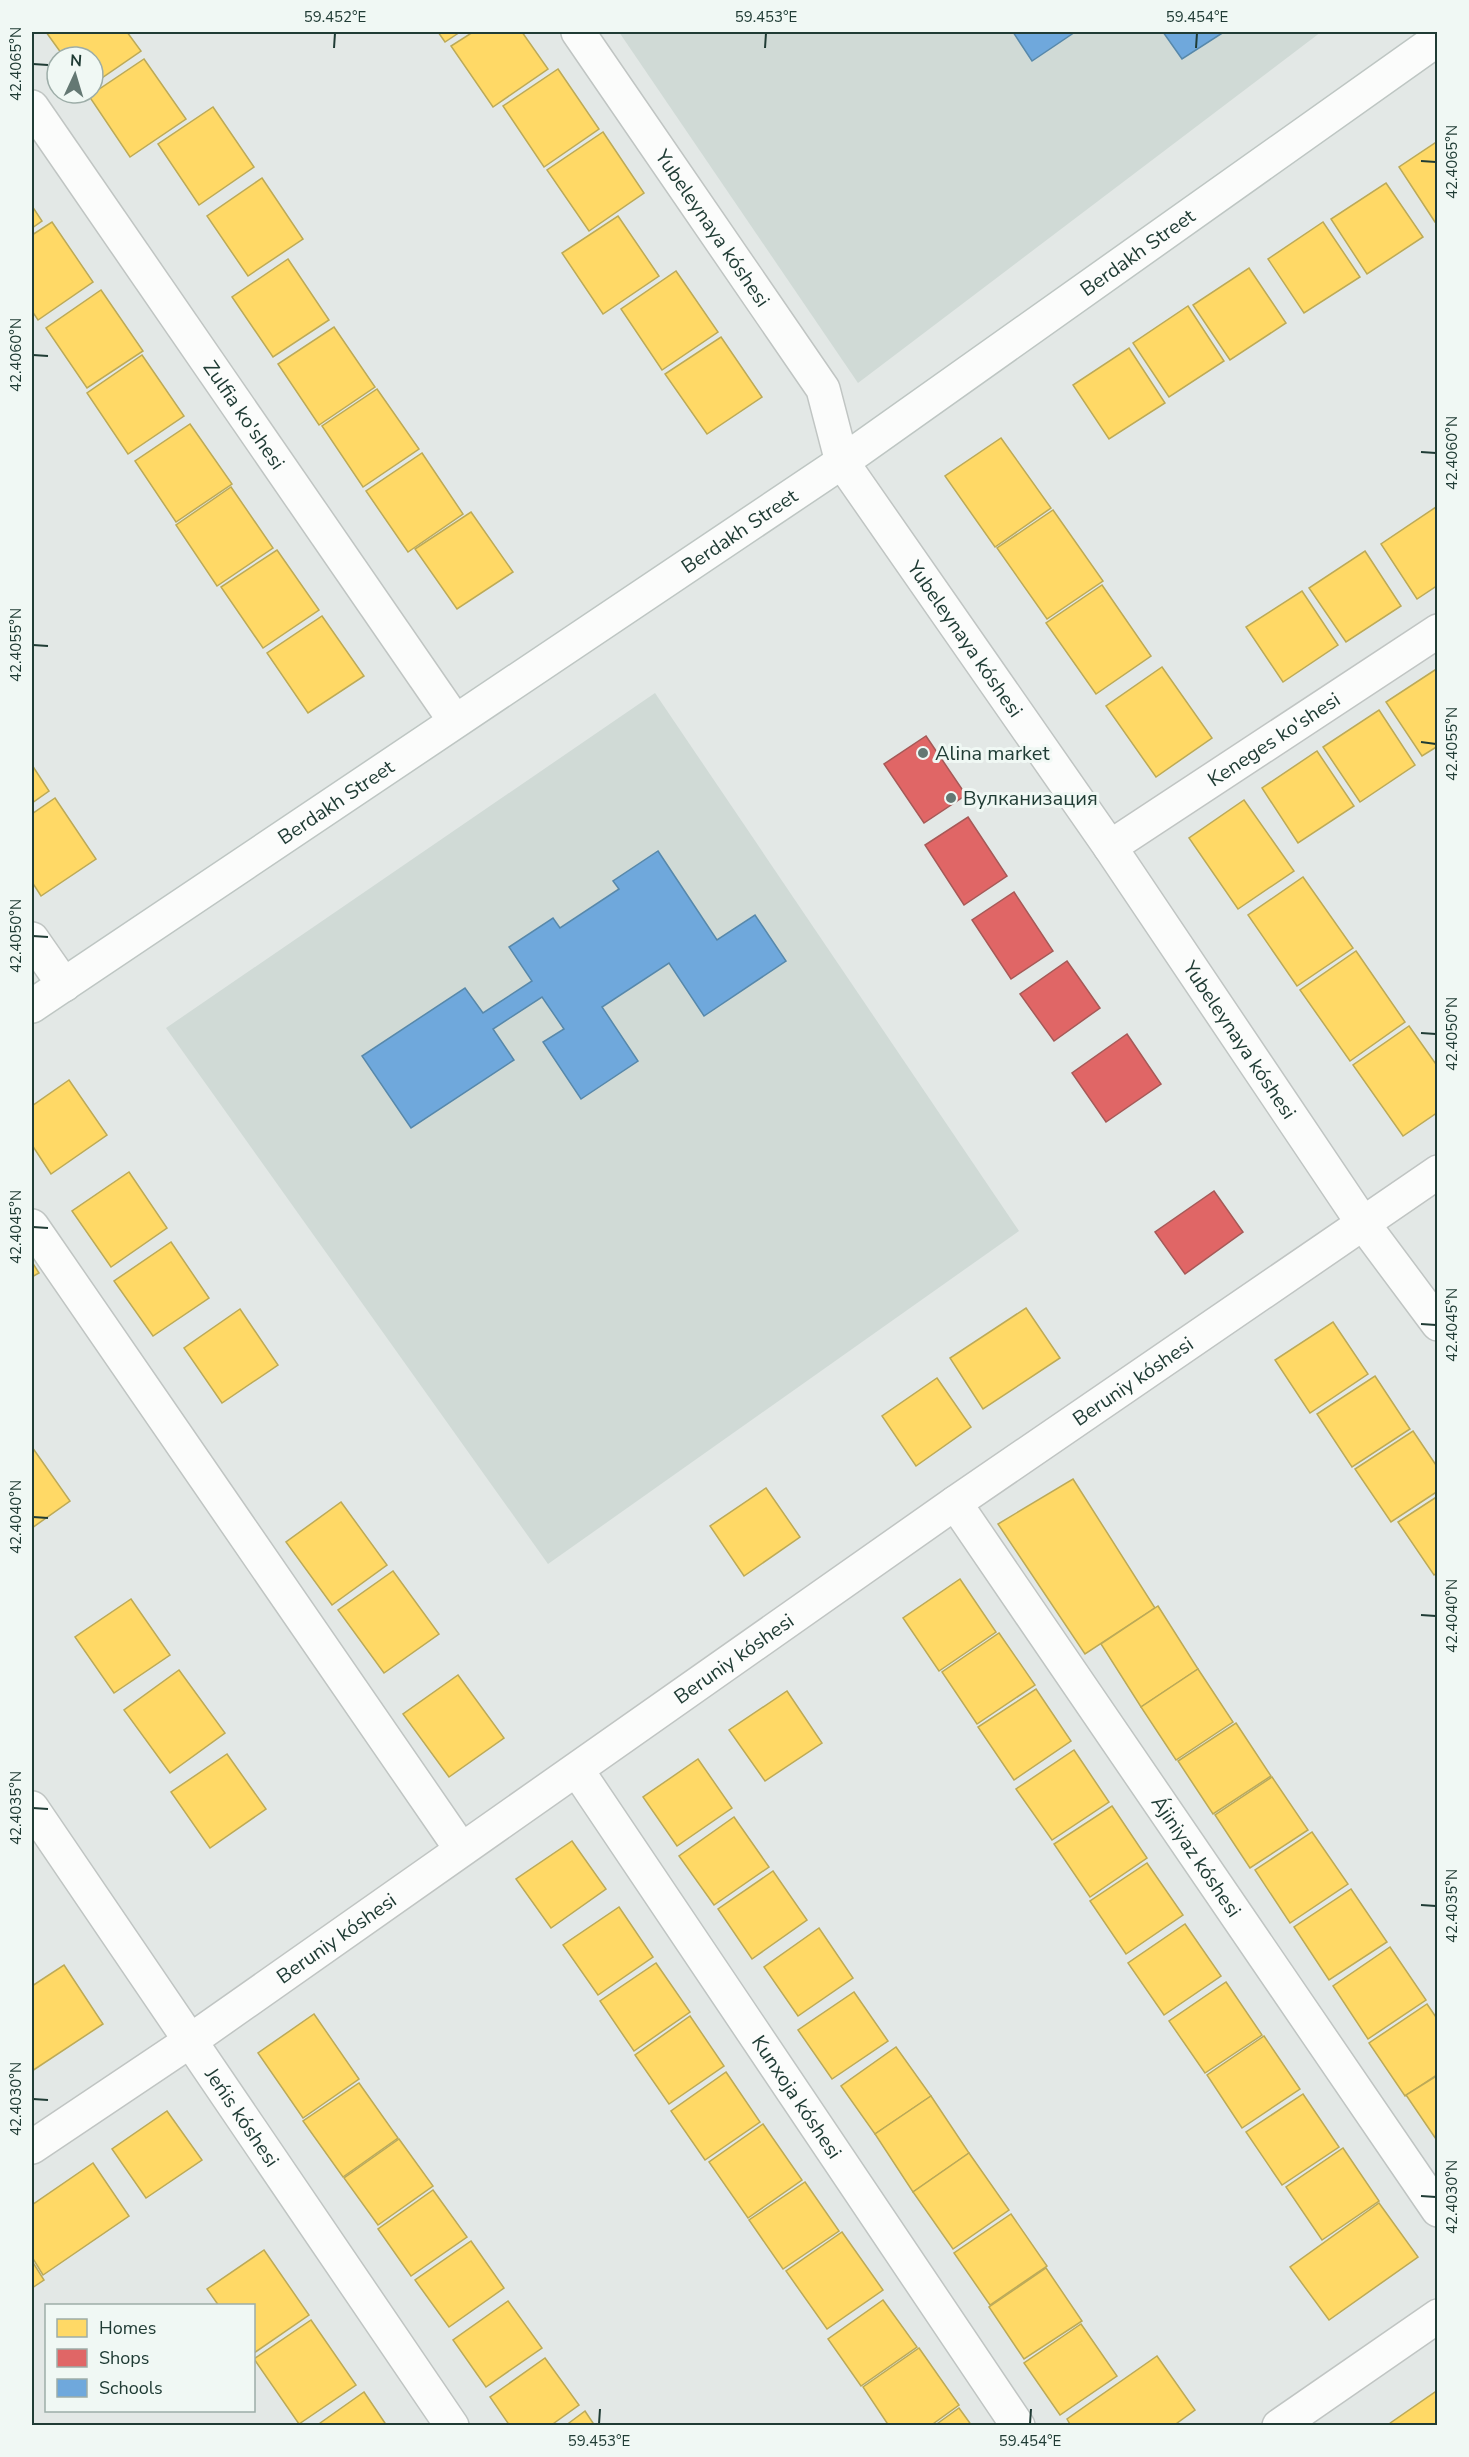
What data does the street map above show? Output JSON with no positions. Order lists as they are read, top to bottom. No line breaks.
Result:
{"streets":{"street":["Yubeleynaya kóshesi","Berdakh Street","Zulfia ko'shesi","Keneges ko'shesi","Beruniy kóshesi","Ájiniyaz kóshesi","Kunxoja kóshesi","Jeńis kóshesi"]},"crossings":[["Yubeleynaya kóshesi","Berdakh Street"],["Yubeleynaya kóshesi","Keneges ko'shesi"],["Yubeleynaya kóshesi","Beruniy kóshesi"],["Berdakh Street","Zulfia ko'shesi"],["Beruniy kóshesi","Ájiniyaz kóshesi"],["Beruniy kóshesi","Kunxoja kóshesi"],["Beruniy kóshesi","Jeńis kóshesi"]],"places":["Alina market","Вулканизация"],"legend":["Homes","Shops","Schools"],"north":"top","coordinates":["59.452°E","59.453°E","59.454°E","42.4065°N","42.4060°N","42.4055°N","42.4050°N","42.4045°N","42.4040°N","42.4035°N","42.4030°N"]}
